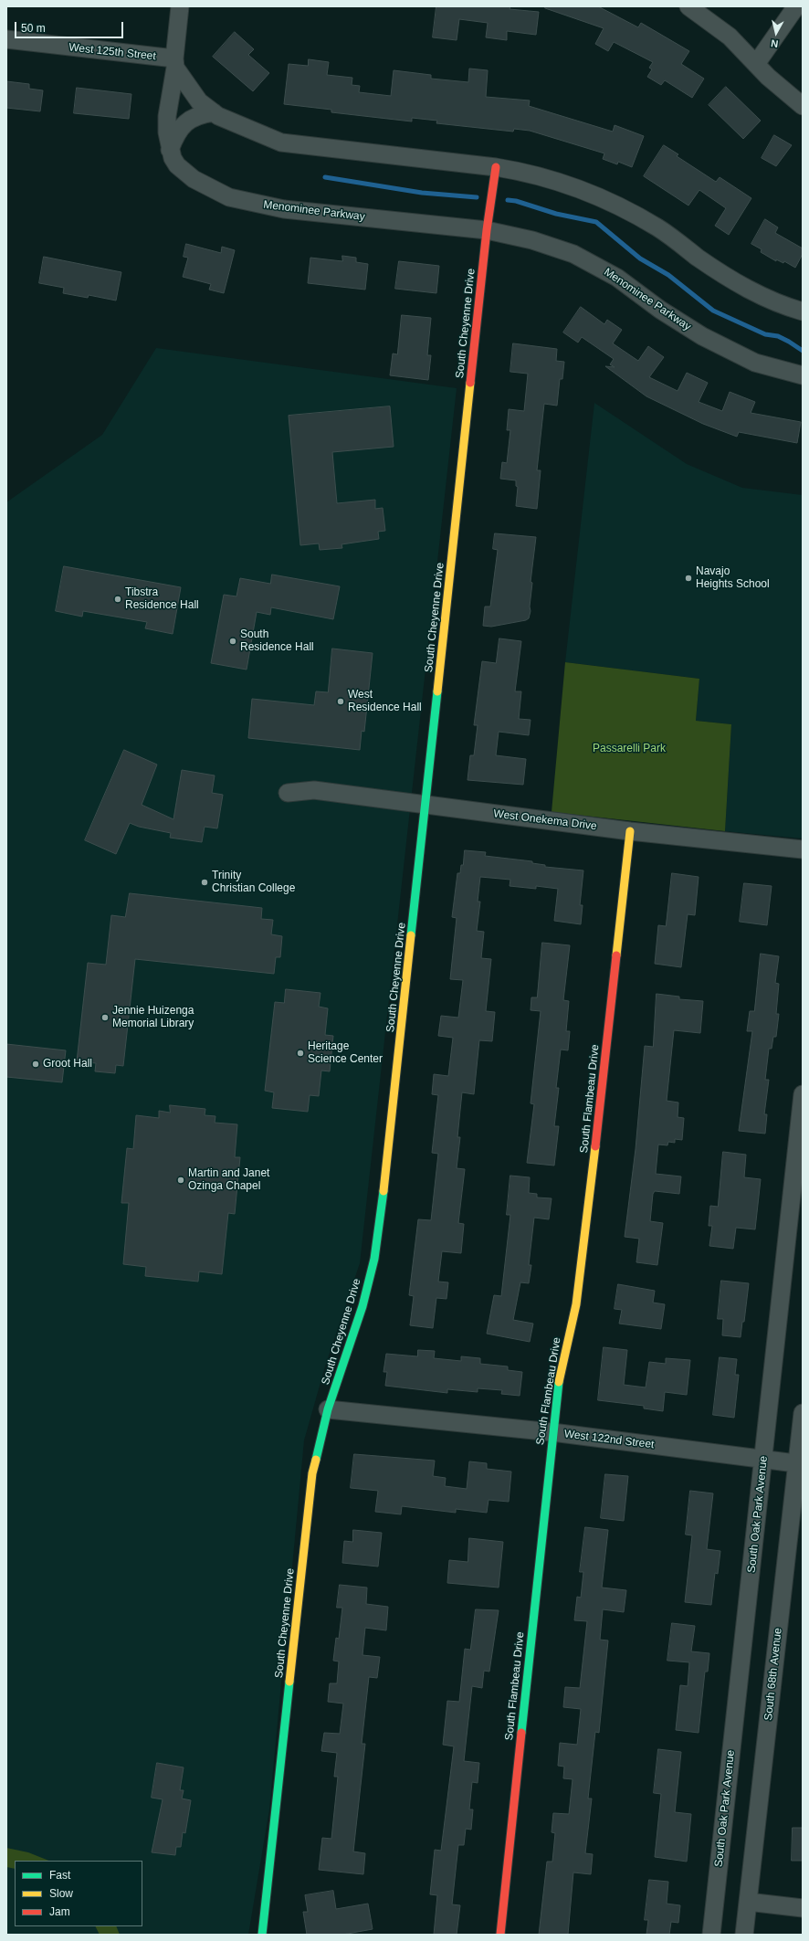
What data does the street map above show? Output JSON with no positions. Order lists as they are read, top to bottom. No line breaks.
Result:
{"streets":{"street":["West 125th Street","Menominee Parkway","South Cheyenne Drive","West Onekema Drive","South Flambeau Drive","West 122nd Street","South Oak Park Avenue","South 68th Avenue"]},"crossings":[["West 125th Street","Menominee Parkway"],["Menominee Parkway","South Cheyenne Drive"],["South Cheyenne Drive","West Onekema Drive"],["South Cheyenne Drive","West 122nd Street"],["West Onekema Drive","South Flambeau Drive"],["South Flambeau Drive","West 122nd Street"],["West 122nd Street","South Oak Park Avenue"],["West 122nd Street","South 68th Avenue"]],"parks":["Passarelli Park"],"places":["Navajo Heights School","Tibstra Residence Hall","South Residence Hall","West Residence Hall","Trinity Christian College","Jennie Huizenga Memorial Library","Heritage Science Center","Groot Hall","Martin and Janet Ozinga Chapel"],"legend":["Fast","Slow","Jam"],"scale_bar":"50 m","north":"bottom"}
